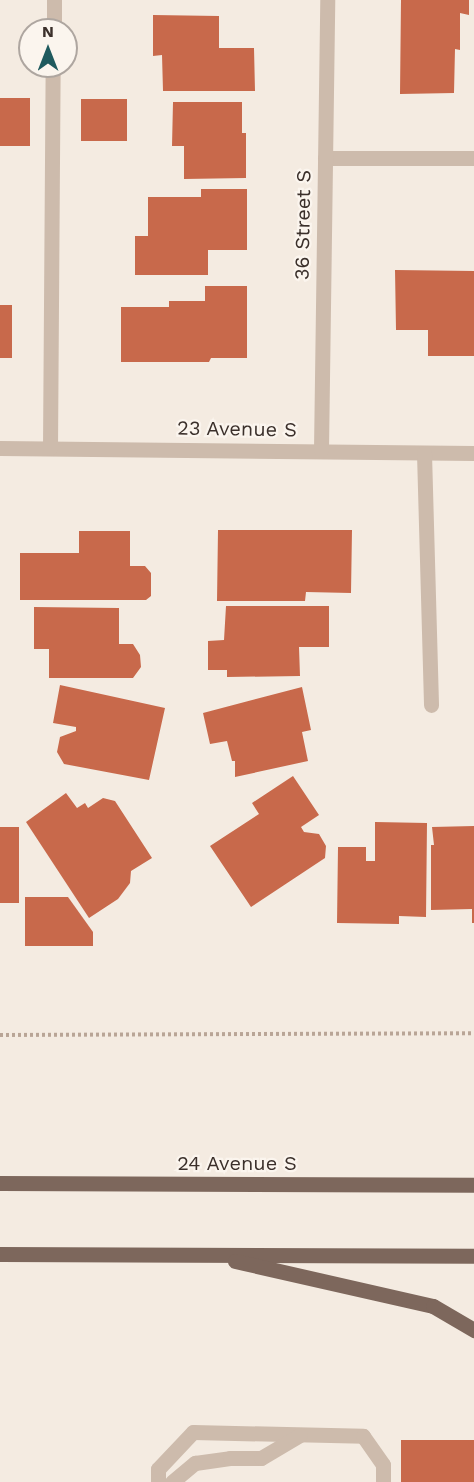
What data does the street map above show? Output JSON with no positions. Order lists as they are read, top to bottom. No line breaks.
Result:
{"streets":{"main road":["24 Avenue S"],"street":["36 Street S","23 Avenue S"]},"crossings":[["36 Street S","23 Avenue S"]],"north":"top"}
